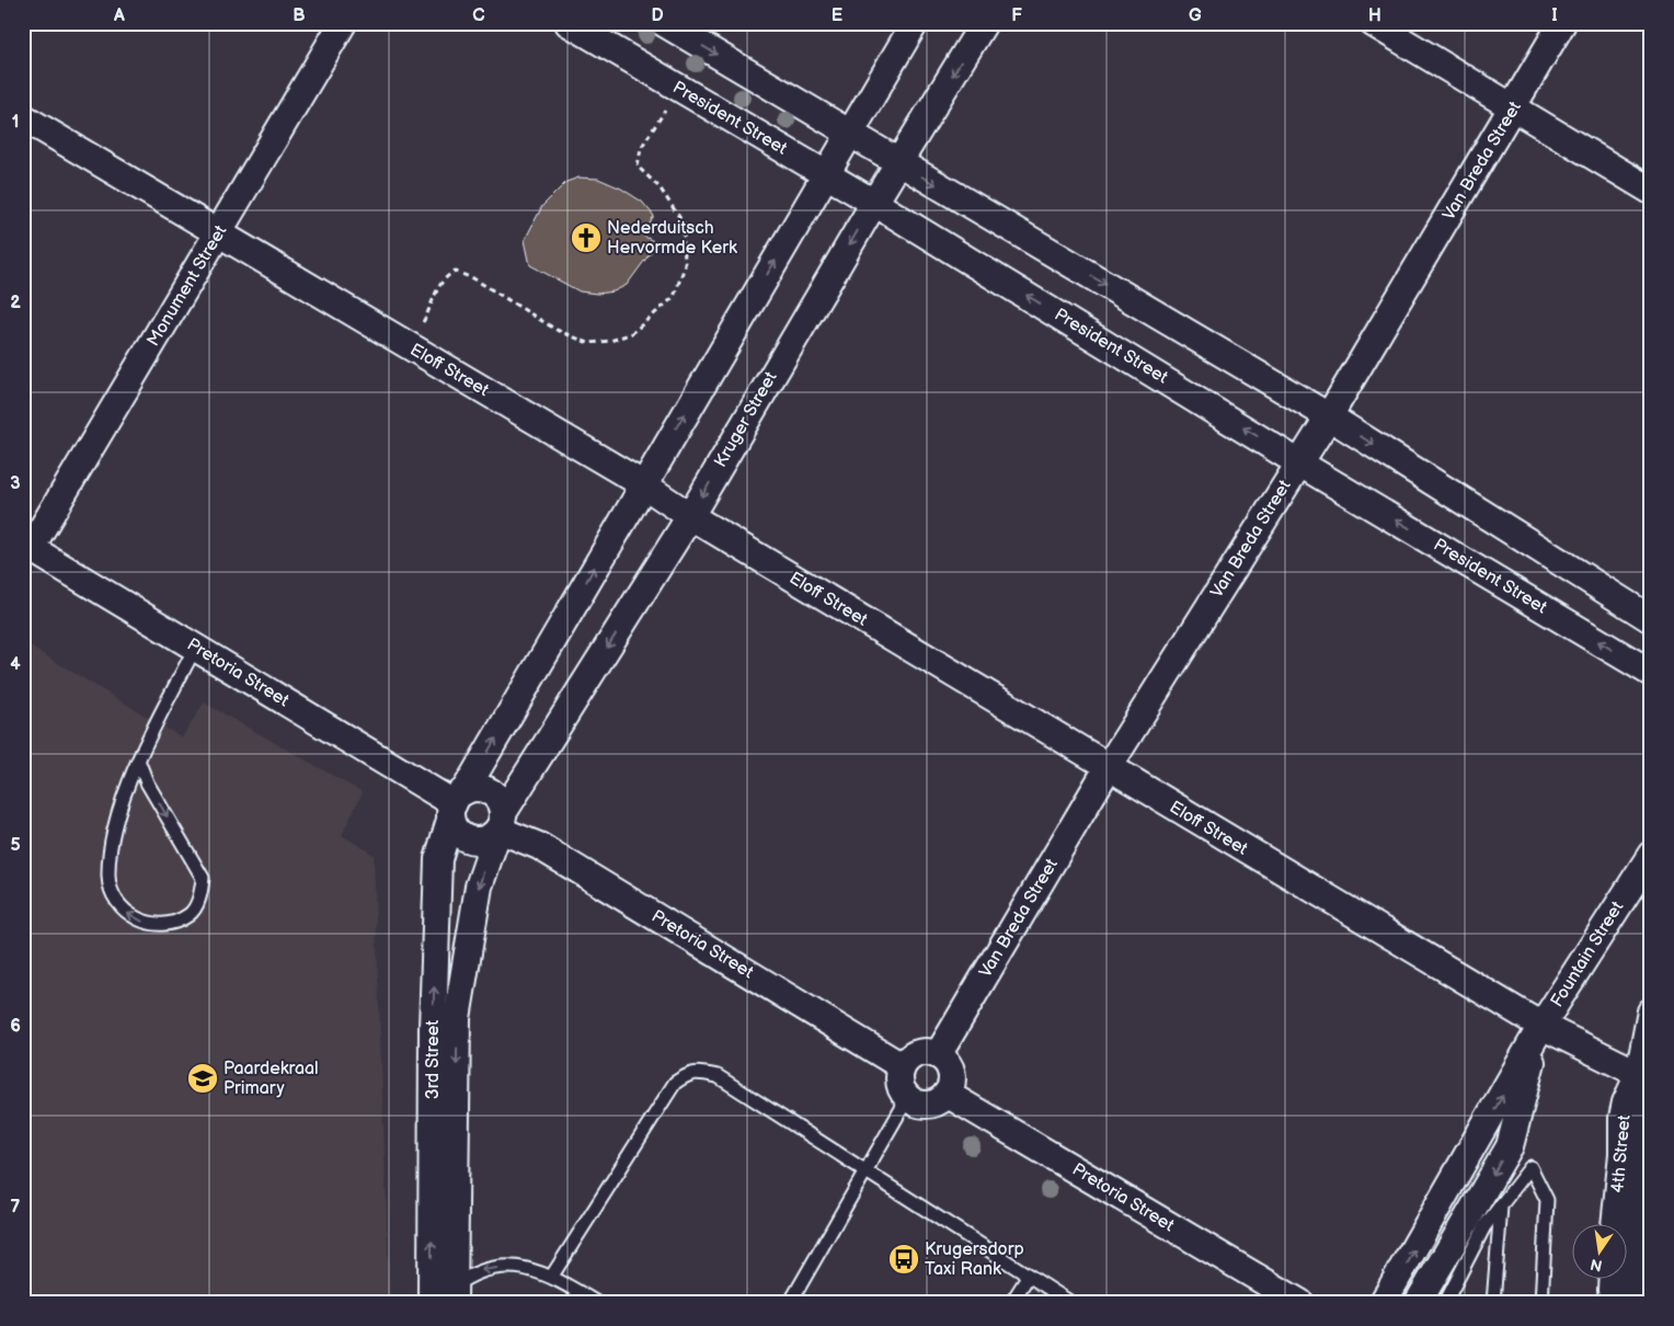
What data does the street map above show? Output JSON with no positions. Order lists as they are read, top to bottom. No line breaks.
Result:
{"streets":{"street":["President Street","Van Breda Street","Monument Street","Eloff Street","Kruger Street","Pretoria Street","Fountain Street","3rd Street","4th Street"]},"crossings":[["President Street","Van Breda Street"],["President Street","Kruger Street"],["Van Breda Street","Eloff Street"],["Van Breda Street","Pretoria Street"],["Monument Street","Eloff Street"],["Monument Street","Pretoria Street"],["Eloff Street","Kruger Street"],["Eloff Street","Fountain Street"],["Eloff Street","4th Street"],["Kruger Street","Pretoria Street"],["Kruger Street","3rd Street"],["Pretoria Street","3rd Street"]],"places":{"church":["Nederduitsch Hervormde Kerk"],"school or university":["Paardekraal Primary"],"bus stop":["Krugersdorp Taxi Rank"]},"north":"bottom","grid":{"columns":["A","B","C","D","E","F","G","H","I"],"rows":["1","2","3","4","5","6","7"]}}
